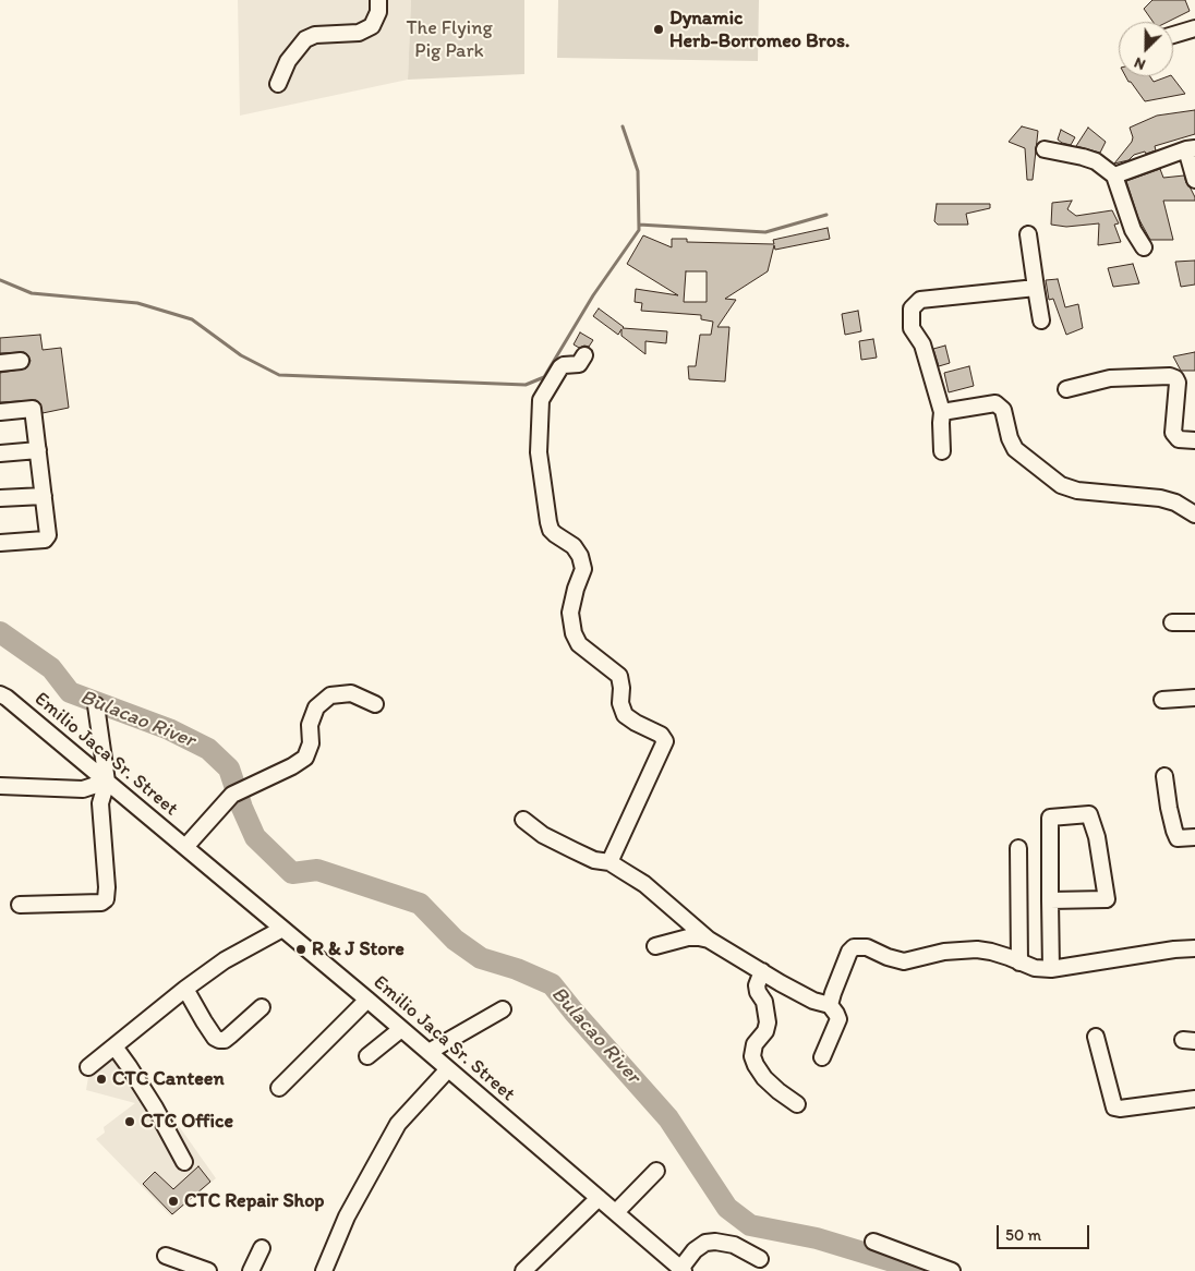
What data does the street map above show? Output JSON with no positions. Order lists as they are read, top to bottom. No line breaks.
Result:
{"streets":{"street":["Emilio Jaca Sr. Street"]},"water":["Bulacao River"],"parks":["The Flying Pig Park"],"places":["Dynamic Herb-Borromeo Bros.","R & J Store","CTC Canteen","CTC Office","CTC Repair Shop"],"scale_bar":"50 m","north":"bottom left"}
